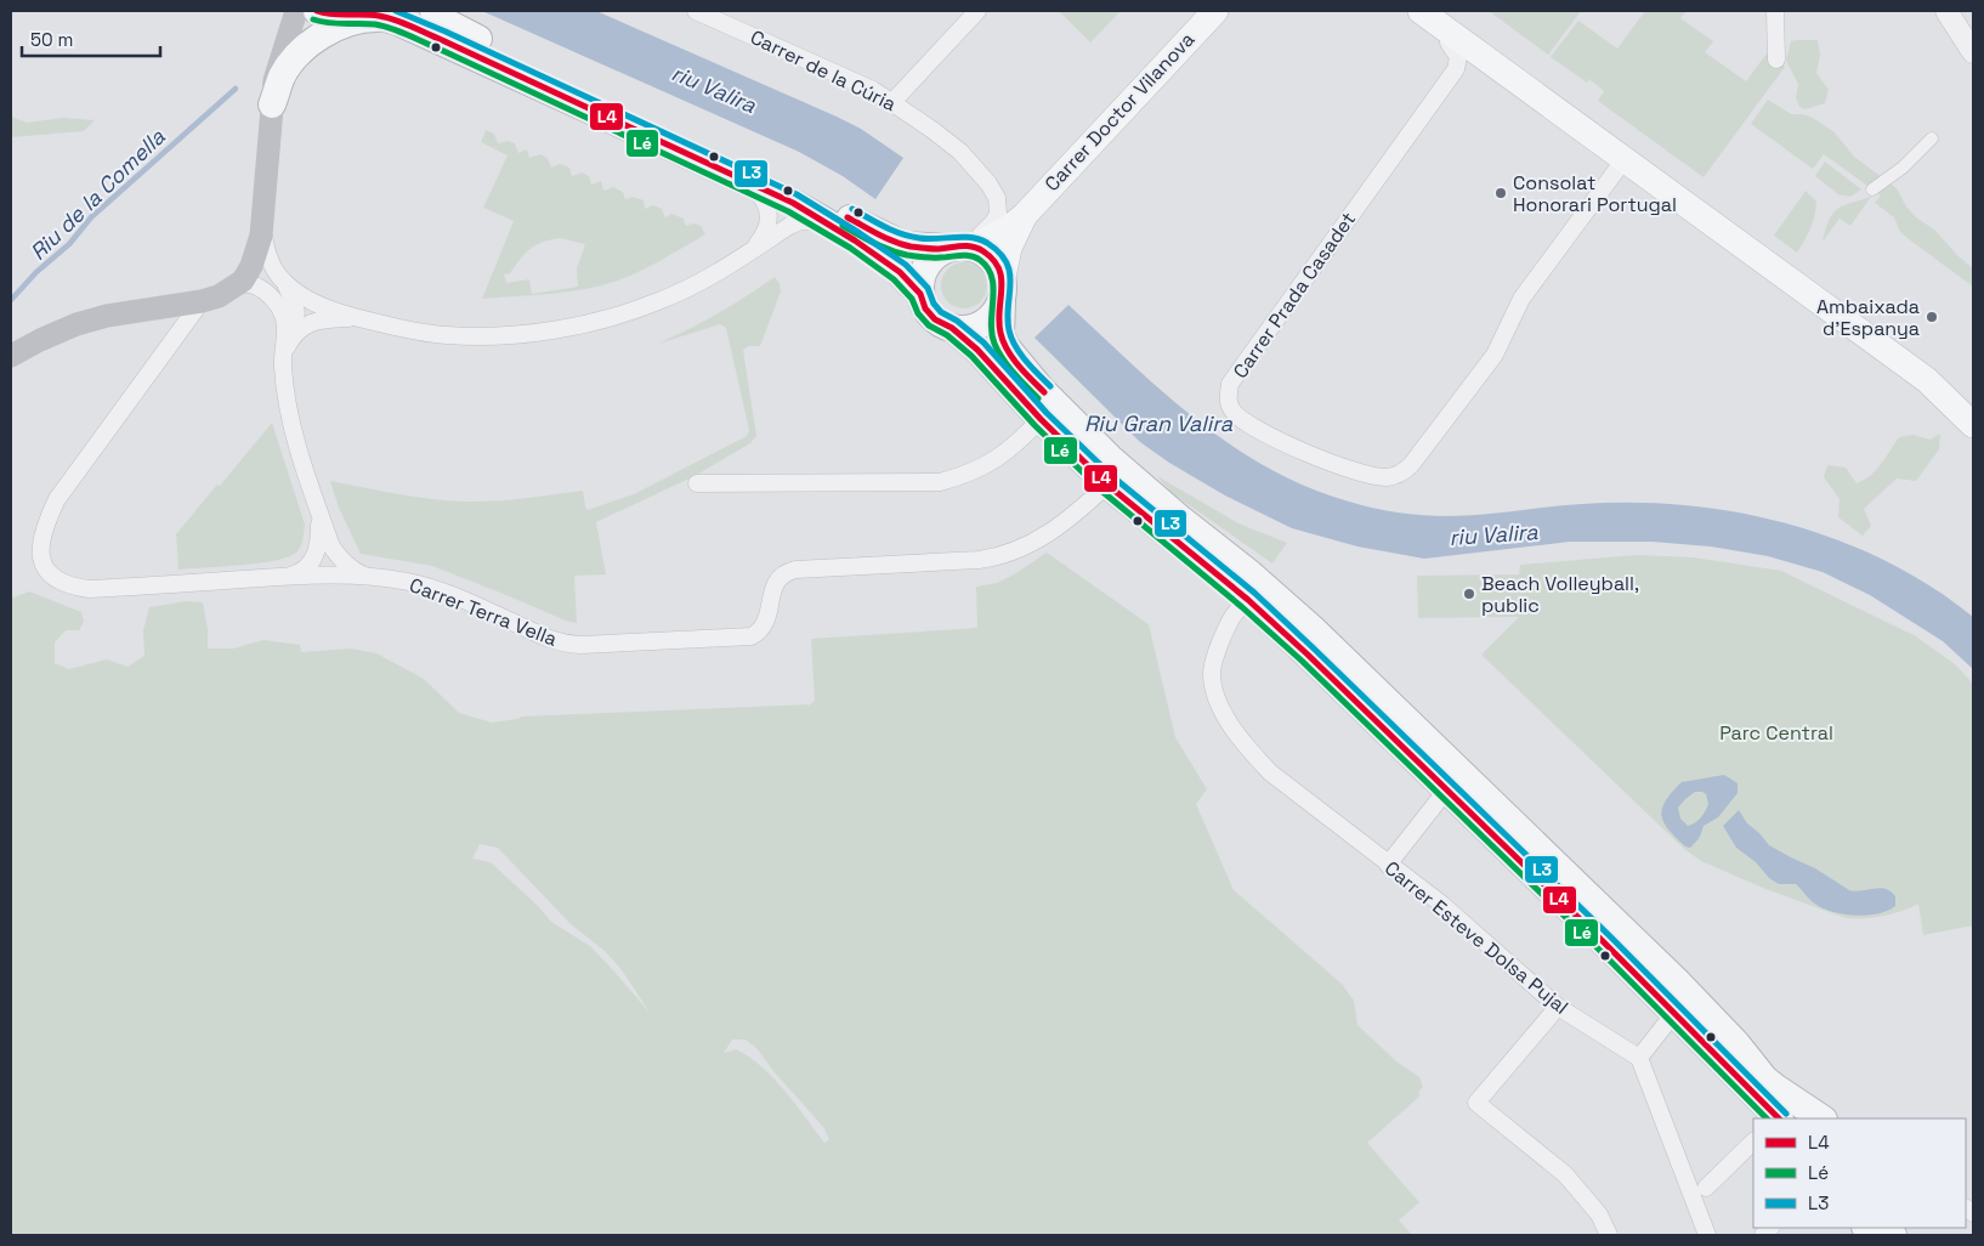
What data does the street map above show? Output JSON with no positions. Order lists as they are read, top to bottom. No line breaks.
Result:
{"streets":{"main road":["Carrer Doctor Vilanova"],"street":["Carrer de la Cúria","Carrer Prada Casadet","Carrer Terra Vella","Carrer Esteve Dolsa Pujal"]},"crossings":[["Carrer de la Cúria","Carrer Doctor Vilanova"]],"water":["riu Valira","Riu de la Comella","Riu Gran Valira"],"parks":["Parc Central"],"places":["Consolat Honorari Portugal","Ambaixada d'Espanya","Beach Volleyball, public"],"lines":["transit line L4","transit line L3","transit line Lé"],"legend":["L4","Lé","L3"],"scale_bar":"50 m"}
